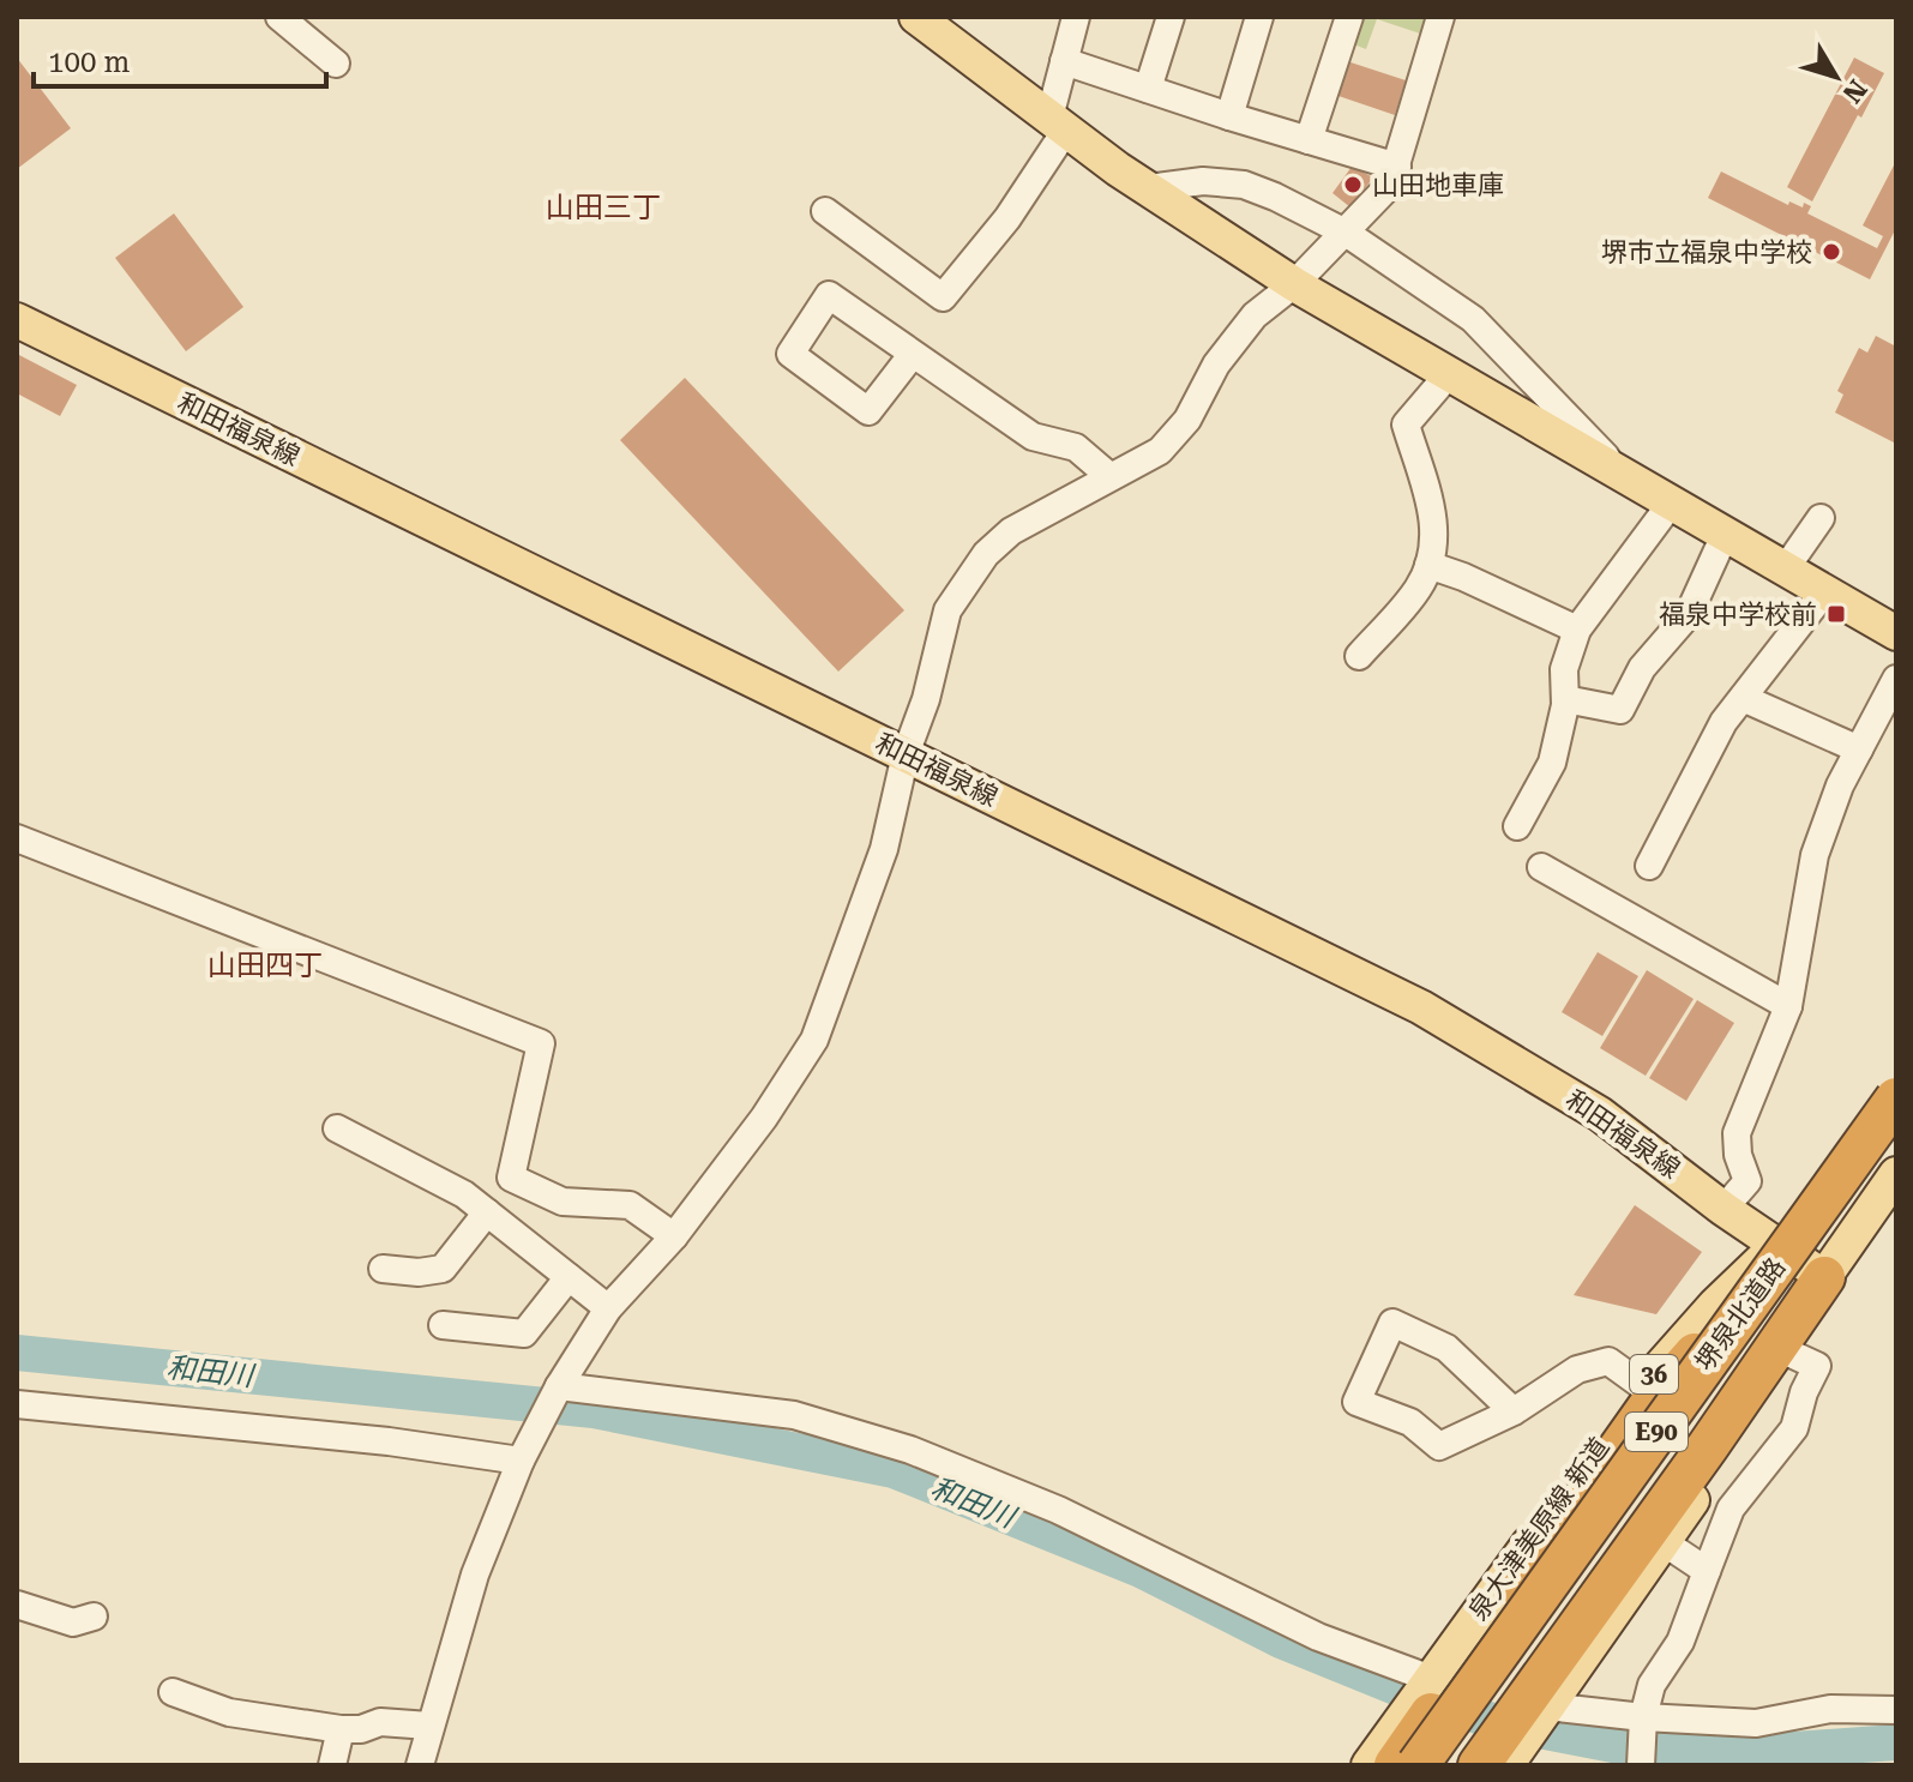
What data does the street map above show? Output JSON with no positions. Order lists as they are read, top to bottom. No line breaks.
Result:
{"streets":{"highway":["堺泉北道路","E90"],"main road":["和田福泉線","36","泉大津美原線 新道"]},"districts":["山田三丁","山田四丁"],"water":["和田川"],"places":{"other":["山田地車庫","堺市立福泉中学校"],"transit":["福泉中学校前"]},"scale_bar":"100 m","north":"bottom right"}
